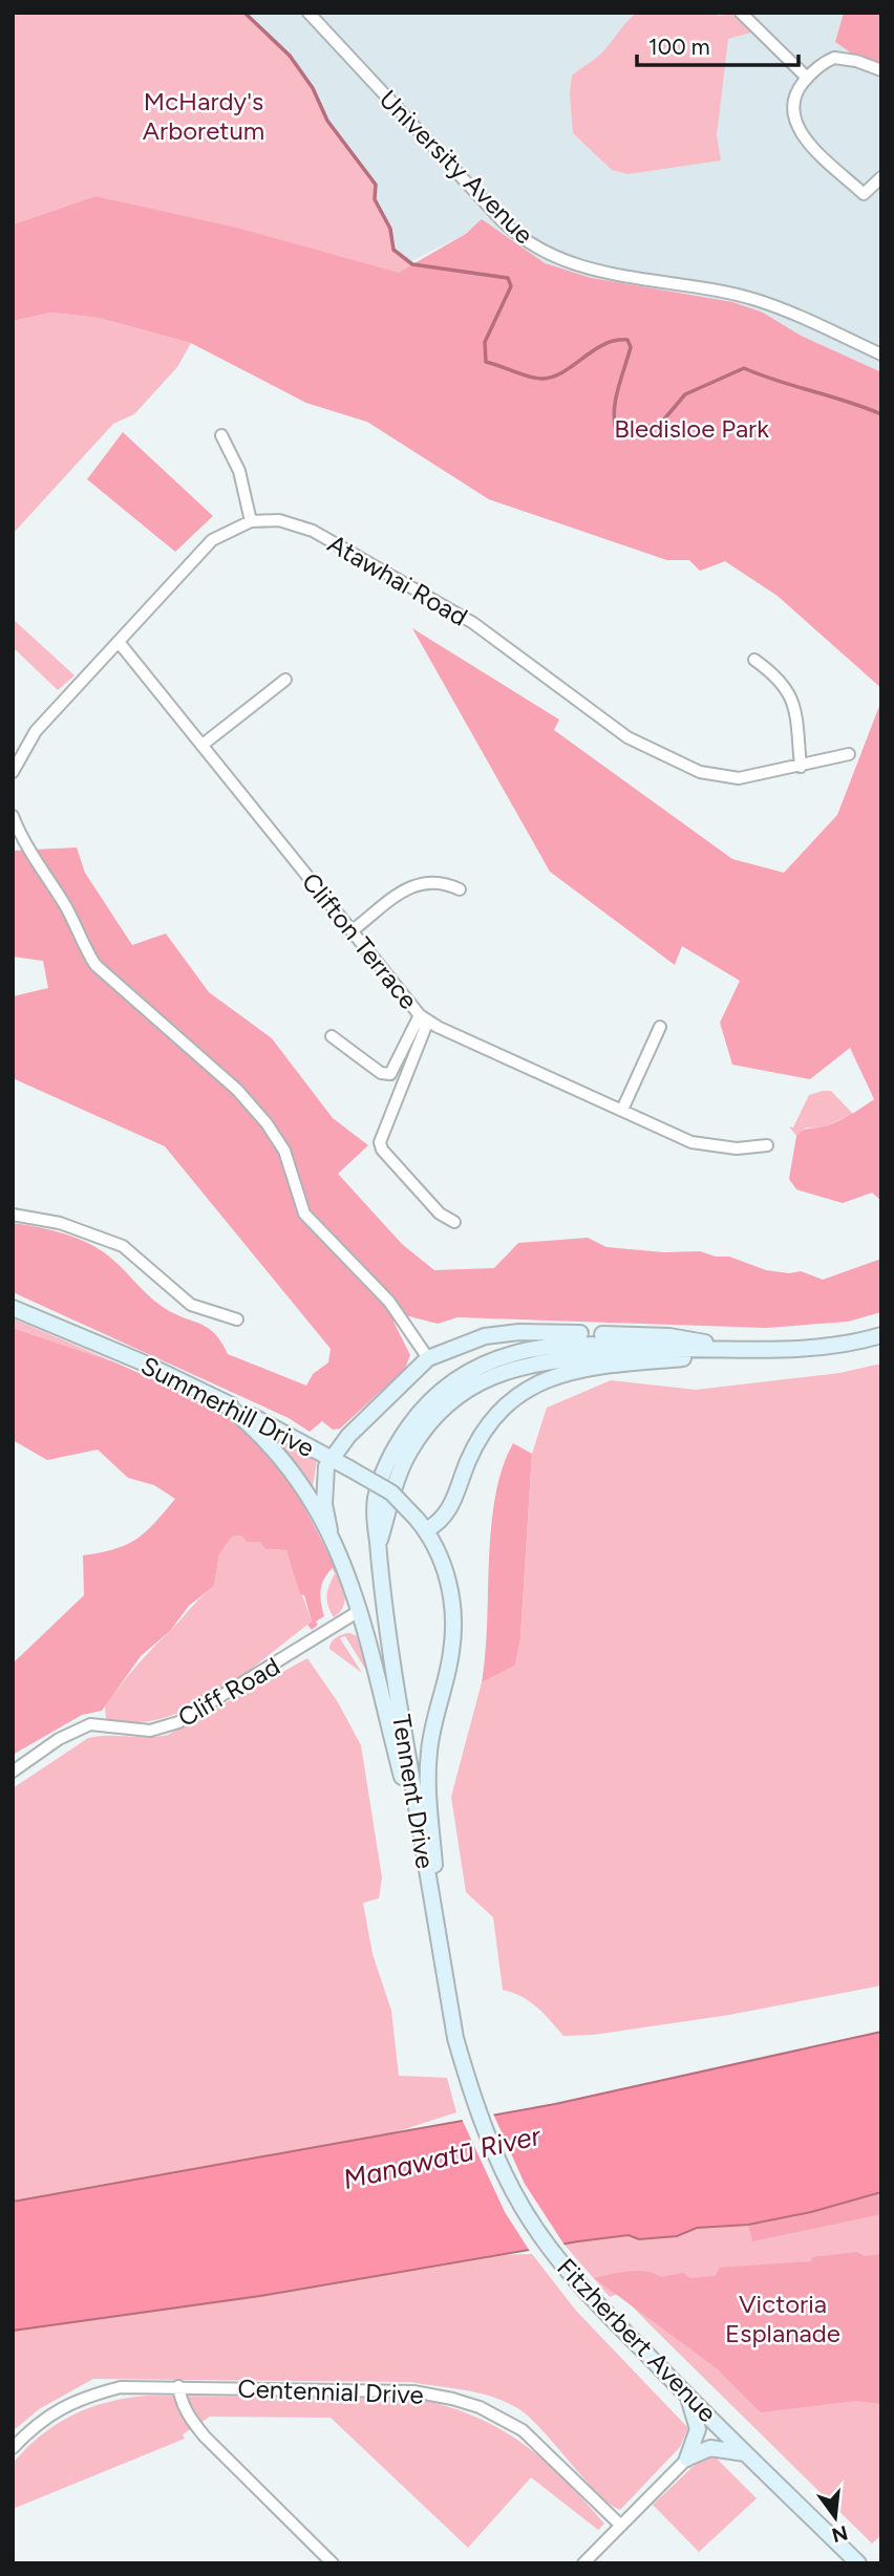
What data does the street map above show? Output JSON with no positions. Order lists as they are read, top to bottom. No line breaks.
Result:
{"streets":{"main road":["Summerhill Drive","Tennent Drive","Fitzherbert Avenue"],"street":["University Avenue","Atawhai Road","Clifton Terrace","Cliff Road","Centennial Drive"]},"crossings":[["Atawhai Road","Clifton Terrace"],["Summerhill Drive","Tennent Drive"],["Tennent Drive","Fitzherbert Avenue"]],"water":["Manawatū River"],"parks":["McHardy's Arboretum","Bledisloe Park","Victoria Esplanade"],"scale_bar":"100 m","north":"bottom"}
